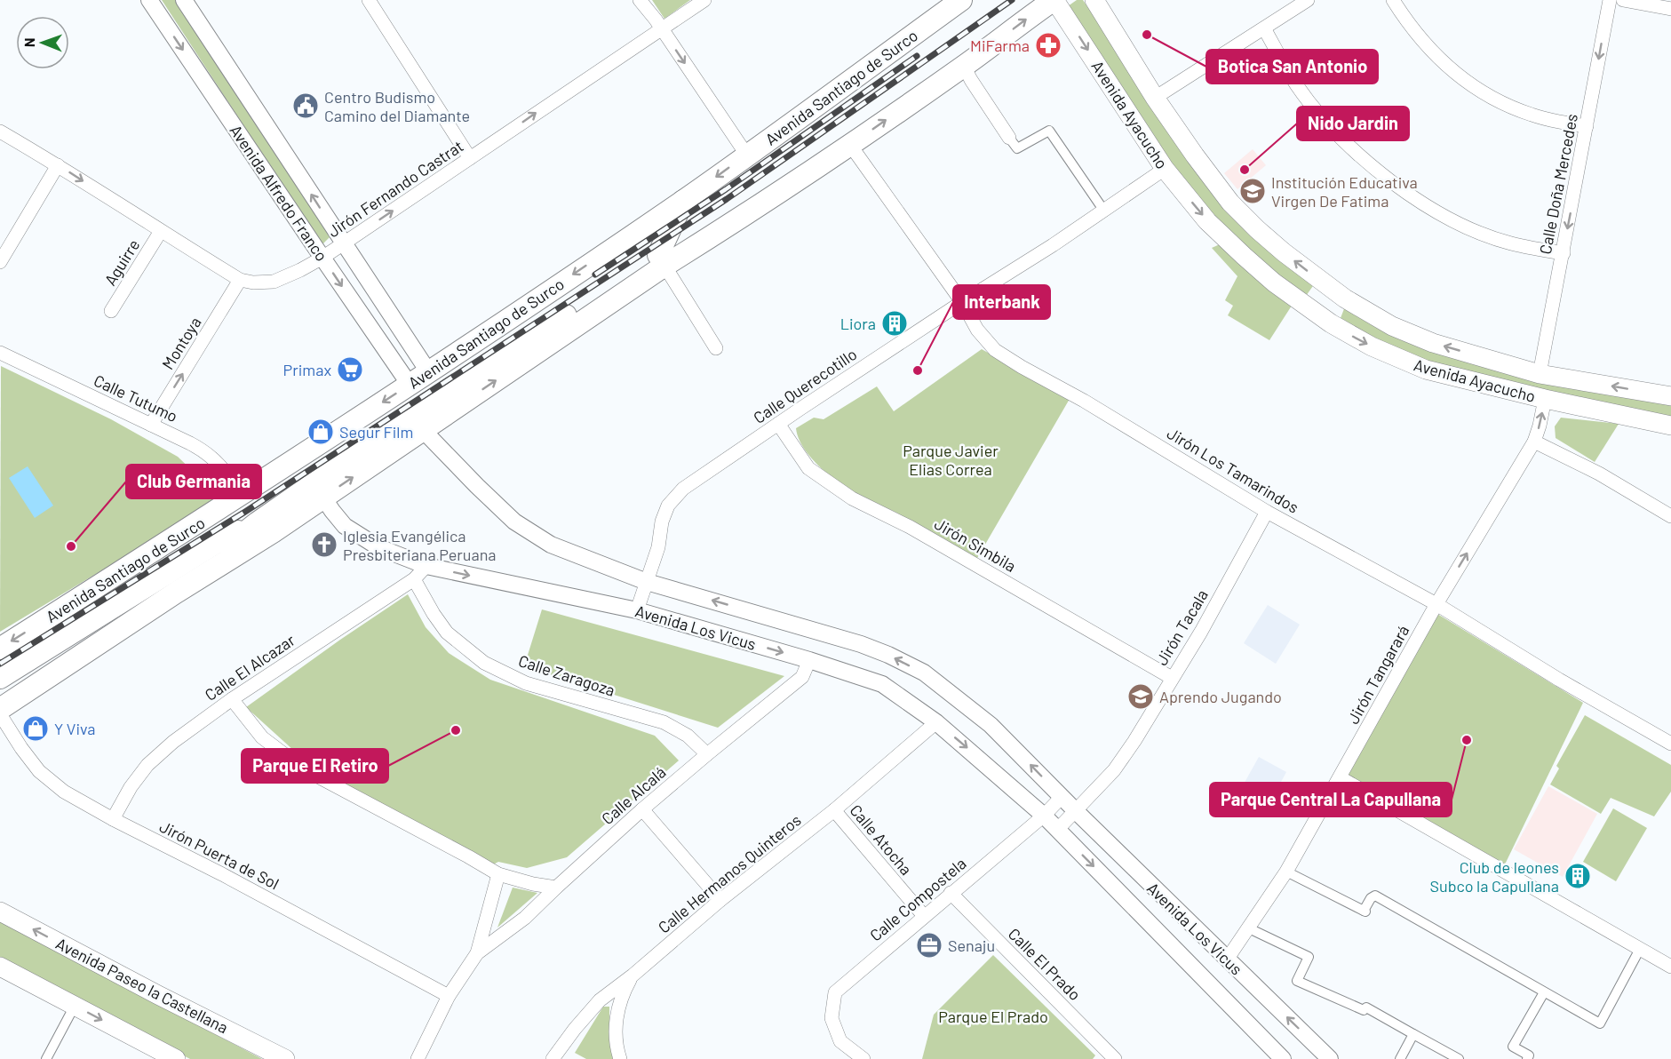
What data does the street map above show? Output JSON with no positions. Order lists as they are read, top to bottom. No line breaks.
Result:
{"streets":{"main road":["Avenida Santiago de Surco","Avenida Ayacucho","Avenida Paseo la Castellana"],"street":["Calle Doña Mercedes","Jirón Fernando Castrat","Avenida Alfredo Franco","Aguirre","Montoya","Calle Querecotillo","Calle Tutumo","Jirón Los Tamarindos","Jirón Simbila","Avenida Los Vicus","Jirón Tacala","Calle El Alcazar","Jirón Tangarará","Calle Zaragoza","Calle Alcalá","Calle Atocha","Jirón Puerta de Sol","Calle Hermanos Quinteros","Calle Compostela","Calle El Prado"]},"crossings":[["Avenida Santiago de Surco","Avenida Ayacucho"],["Avenida Santiago de Surco","Avenida Alfredo Franco"],["Avenida Santiago de Surco","Calle Tutumo"],["Avenida Santiago de Surco","Jirón Los Tamarindos"],["Avenida Santiago de Surco","Avenida Los Vicus"],["Avenida Ayacucho","Calle Doña Mercedes"],["Avenida Ayacucho","Calle Querecotillo"],["Avenida Ayacucho","Jirón Tangarará"],["Jirón Fernando Castrat","Avenida Alfredo Franco"],["Jirón Fernando Castrat","Aguirre"],["Jirón Fernando Castrat","Montoya"],["Montoya","Calle Tutumo"],["Calle Querecotillo","Jirón Los Tamarindos"],["Calle Querecotillo","Jirón Simbila"],["Calle Querecotillo","Avenida Los Vicus"],["Jirón Los Tamarindos","Jirón Tacala"],["Jirón Los Tamarindos","Jirón Tangarará"],["Jirón Simbila","Jirón Tacala"],["Avenida Los Vicus","Jirón Tacala"],["Avenida Los Vicus","Calle El Alcazar"],["Avenida Los Vicus","Jirón Tangarará"],["Avenida Los Vicus","Calle Alcalá"],["Avenida Los Vicus","Calle Hermanos Quinteros"],["Avenida Los Vicus","Calle Compostela"],["Calle El Alcazar","Calle Zaragoza"],["Calle El Alcazar","Jirón Puerta de Sol"],["Calle Zaragoza","Calle Alcalá"],["Calle Alcalá","Jirón Puerta de Sol"],["Calle Atocha","Calle Hermanos Quinteros"],["Calle Atocha","Calle Compostela"],["Calle Compostela","Calle El Prado"]],"one_way":["Calle Doña Mercedes","Jirón Fernando Castrat","Montoya","Jirón Tangarará"],"parks":["Parque Javier Elias Correa","Parque El Prado"],"places":{"other":["Botica San Antonio","Nido Jardin","Interbank","Club Germania","Parque El Retiro","Parque Central La Capullana"],"pharmacy":["MiFarma"],"public building":["Centro Budismo Camino del Diamante"],"school or university":["Institución Educativa Virgen De Fatima","Aprendo Jugando"],"building":["Liora","Club de leones Subco la Capullana"],"supermarket":["Primax"],"shop":["Segur Film","Y Viva"],"church":["Iglesia Evangélica Presbiteriana Peruana"],"office":["Senaju"]},"north":"left"}
